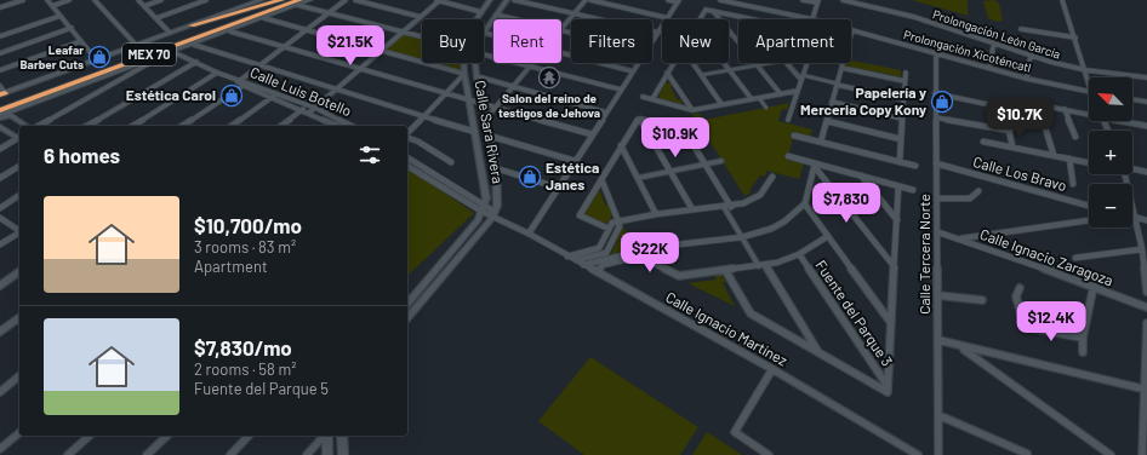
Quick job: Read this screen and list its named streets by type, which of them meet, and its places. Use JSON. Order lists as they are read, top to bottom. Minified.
{"streets":{"highway":["MEX 70"],"street":["Prolongación León García","Prolongación Xicoténcatl","Calle Luis Botello","Calle Sara Rivera","Calle Los Bravo","Calle Tercera Norte","Calle Ignacio Zaragoza","Fuente del Parque 3","Calle Ignacio Martínez"]},"crossings":[["Prolongación Xicoténcatl","Calle Tercera Norte"],["Calle Sara Rivera","Calle Ignacio Martínez"],["Calle Los Bravo","Calle Tercera Norte"],["Calle Tercera Norte","Calle Ignacio Zaragoza"]],"places":{"shop":["Leafar Barber Cuts","Estética Carol","Papelería y Merceria Copy Kony","Estética Janes"],"temple":["Salon del reino de testigos de Jehova"]},"north":"top left","page":{"chip":["Buy","Rent","Filters","New","Apartment"],"price":["$21.5K","$10.7K","$10.9K","$7,830","$22K","$12.4K"],"map_buttons":["+","−"],"heading":"6 homes","list":[{"name":"$10,700/mo","note":"3 rooms · 83 m² · Apartment"},{"name":"$7,830/mo","note":"2 rooms · 58 m² · Fuente del Parque 5"}]}}
